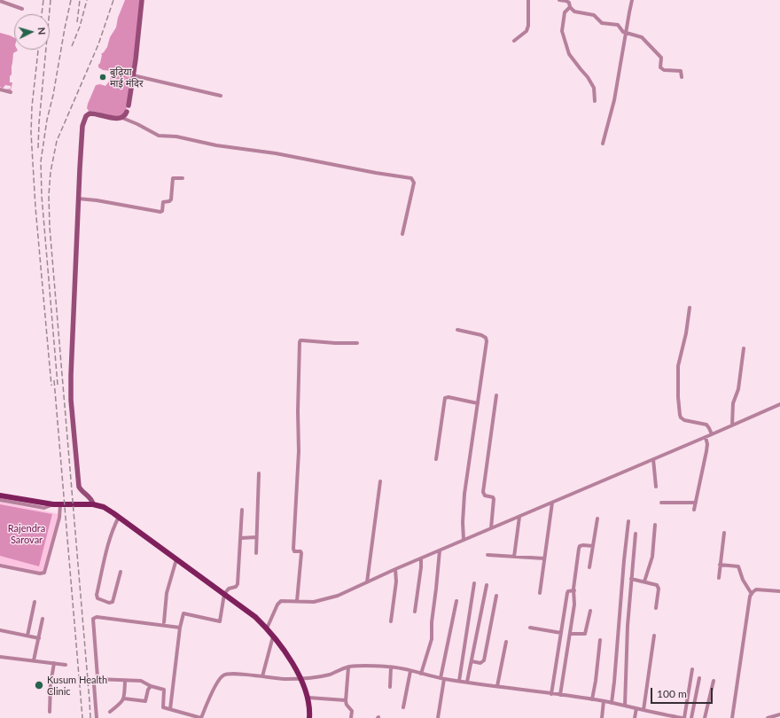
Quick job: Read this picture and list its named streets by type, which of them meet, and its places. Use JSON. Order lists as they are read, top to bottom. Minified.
{"parks":["Rajendra Sarovar"],"places":["बुढ़िया माई मंदिर","Kusum Health Clinic"],"scale_bar":"100 m","north":"right"}
